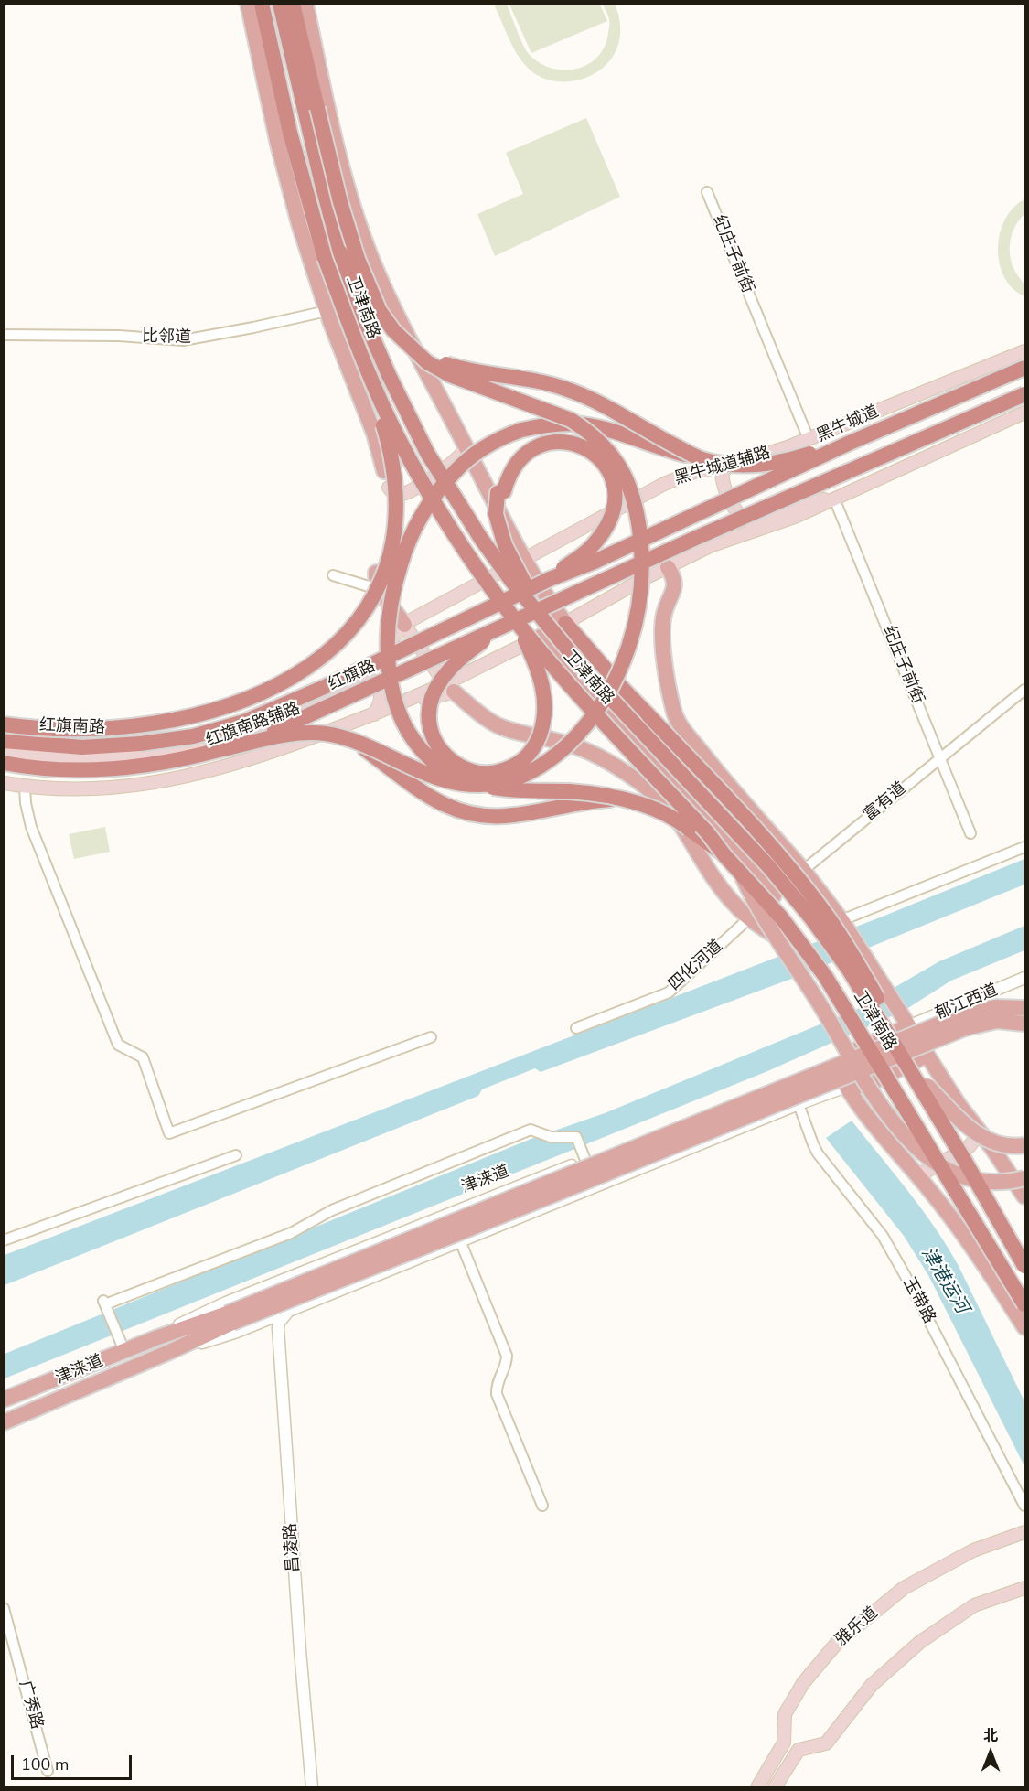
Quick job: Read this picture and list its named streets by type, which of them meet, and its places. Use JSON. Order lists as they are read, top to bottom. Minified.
{"streets":{"highway":["卫津南路","黑牛城道","红旗路","红旗南路"],"main road":["黑牛城道辅路","红旗南路辅路","津涞道","雅乐道"],"street":["纪庄子前街","比邻道","富有道","四化河道","郁江西道","玉带路","昌凌路","广秀路"]},"crossings":[["纪庄子前街","黑牛城道辅路"],["纪庄子前街","富有道"],["卫津南路","红旗路"],["卫津南路","红旗南路辅路"],["黑牛城道","红旗路"],["黑牛城道辅路","红旗南路辅路"],["红旗路","红旗南路"],["红旗南路辅路","红旗南路"],["富有道","四化河道"],["津涞道","玉带路"],["津涞道","昌凌路"]],"water":["津港运河"],"scale_bar":"100 m","north":"top"}
